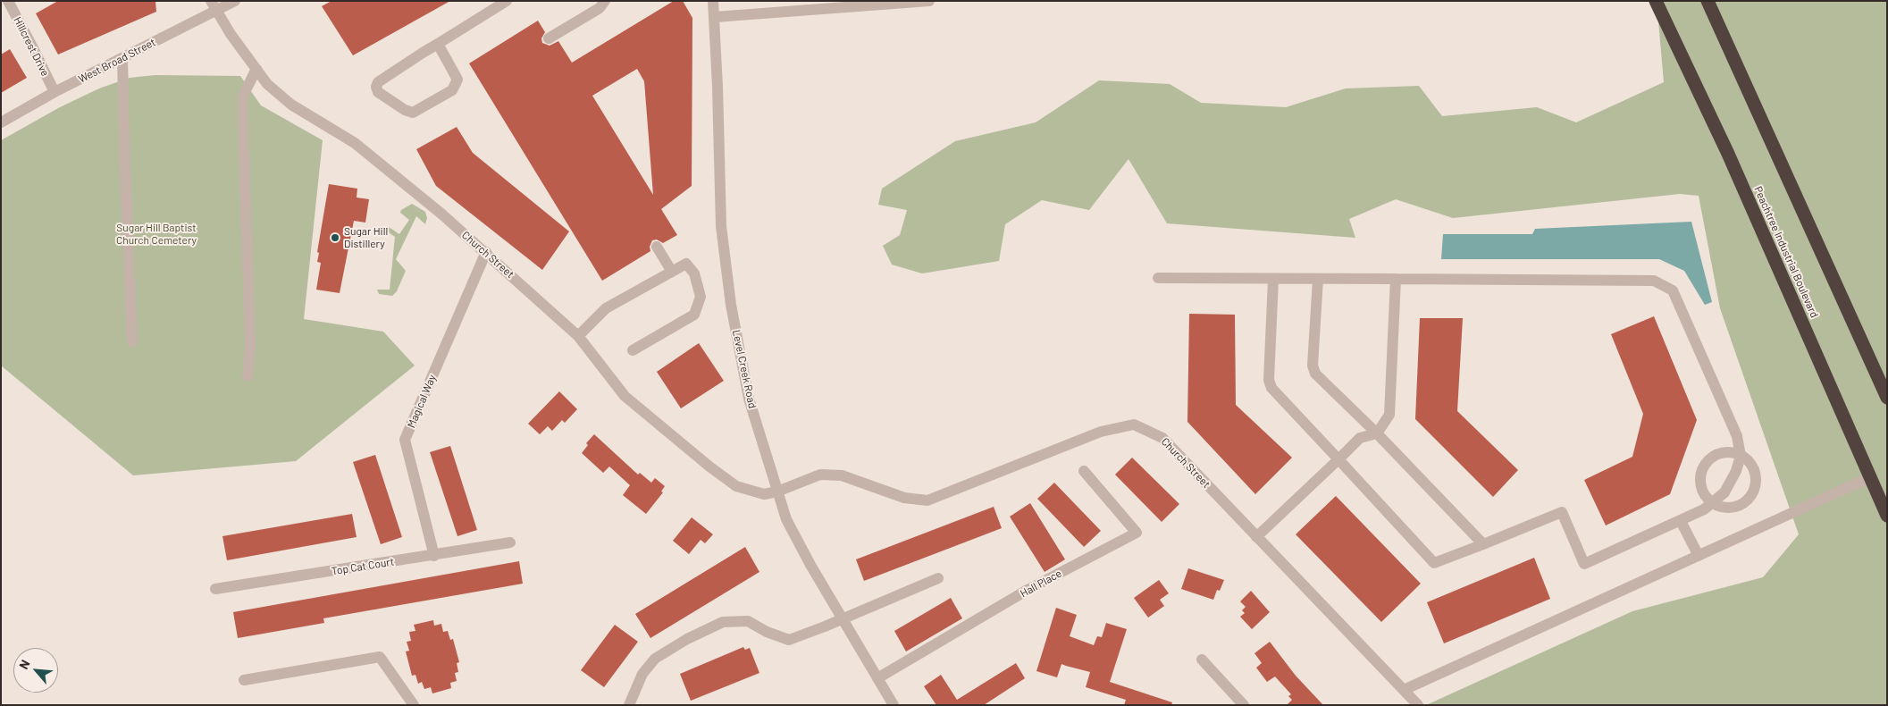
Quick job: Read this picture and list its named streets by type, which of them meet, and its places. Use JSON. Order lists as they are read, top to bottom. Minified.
{"streets":{"highway":["Peachtree Industrial Boulevard"],"street":["Hillcrest Drive","West Broad Street","Church Street","Level Creek Road","Magical Way","Top Cat Court","Hall Place"]},"crossings":[["Hillcrest Drive","West Broad Street"],["West Broad Street","Church Street"],["Church Street","Level Creek Road"],["Church Street","Magical Way"],["Level Creek Road","Hall Place"],["Magical Way","Top Cat Court"]],"parks":["Sugar Hill Baptist Church Cemetery"],"places":["Sugar Hill Distillery"],"north":"top left"}
